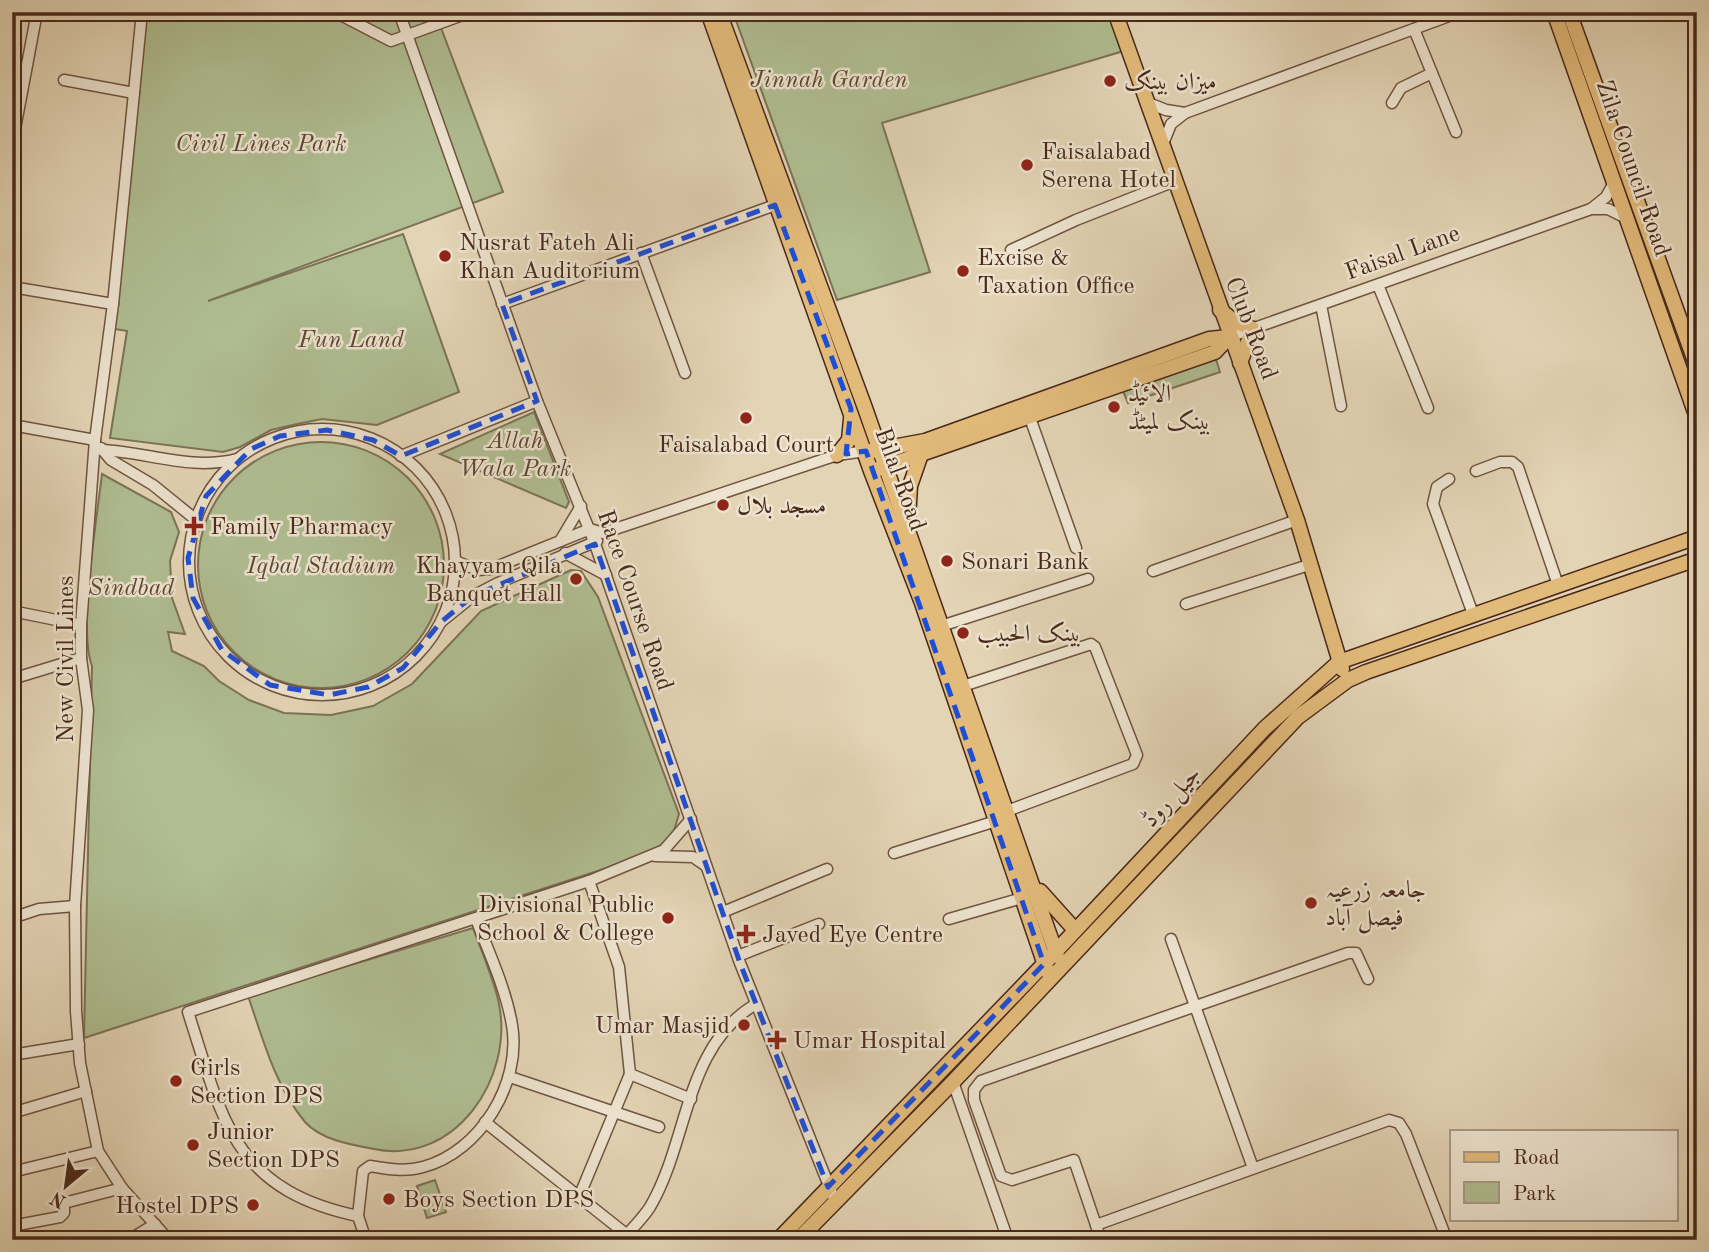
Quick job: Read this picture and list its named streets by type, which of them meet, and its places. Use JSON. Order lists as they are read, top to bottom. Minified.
{"streets":{"main road":["Zila Council Road","Faisal Lane","Club Road","Bilal Road","جیل روڈ"],"street":["Race Course Road","New Civil Lines"]},"crossings":[["Zila Council Road","Faisal Lane"],["Faisal Lane","Club Road"],["Faisal Lane","Bilal Road"],["Club Road","جیل روڈ"],["Bilal Road","جیل روڈ"],["Race Course Road","جیل روڈ"]],"parks":["Jinnah Garden","Civil Lines Park","Fun Land","Allah Wala Park","Iqbal Stadium","Sindbad"],"places":{"other":["میزان بینک","Faisalabad Serena Hotel","Nusrat Fateh Ali Khan Auditorium","Excise & Taxation Office","الائیڈ بینک لمیٹڈ","Faisalabad Court","مسجد بلال","Sonari Bank","Khayyam Qila Banquet Hall","بينک الحبيب","جامعہ زرعیہ فیصل آباد","Divisional Public School & College","Umar Masjid","Girls Section DPS","Junior Section DPS","Boys Section DPS","Hostel DPS"],"health":["Family Pharmacy","Javed Eye Centre","Umar Hospital"]},"legend":["Road","Park"],"north":"bottom left"}
